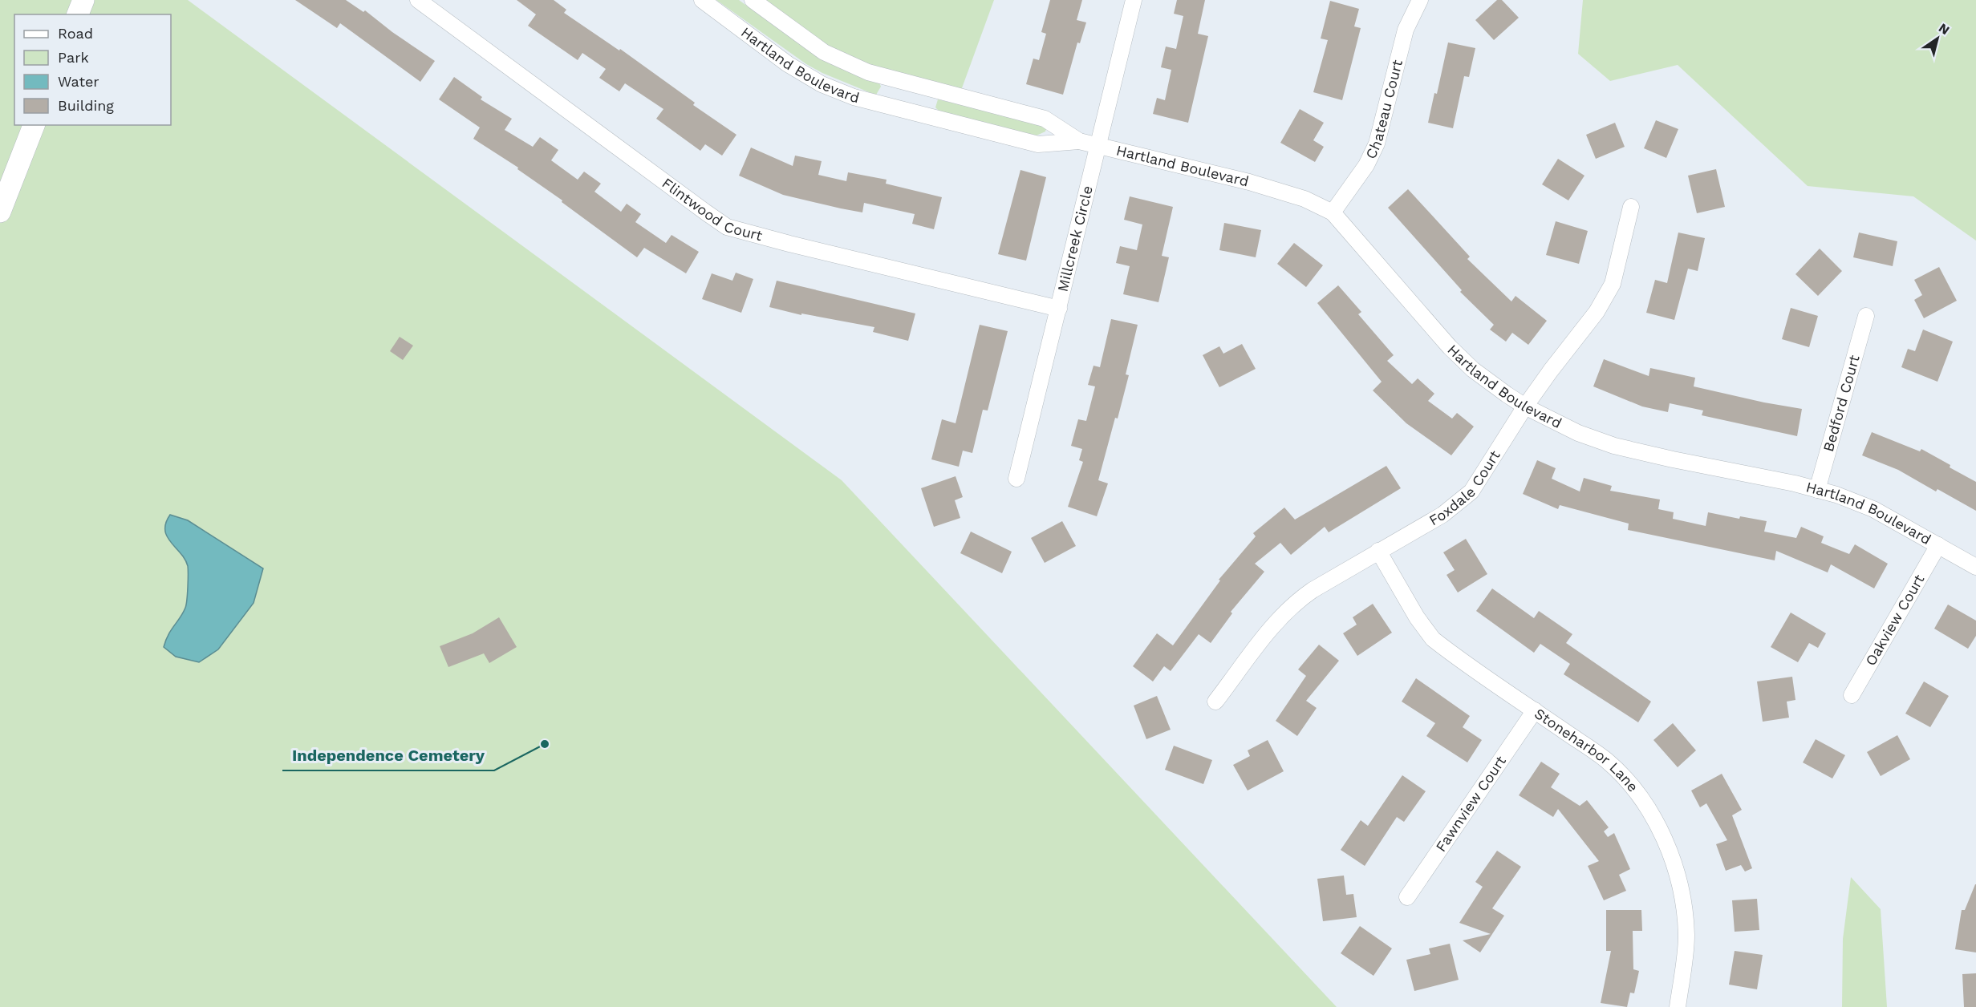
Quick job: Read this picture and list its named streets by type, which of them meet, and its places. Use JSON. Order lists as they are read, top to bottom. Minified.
{"streets":{"street":["Hartland Boulevard","Chateau Court","Flintwood Court","Millcreek Circle","Bedford Court","Foxdale Court","Oakview Court","Stoneharbor Lane","Fawnview Court"]},"crossings":[["Hartland Boulevard","Chateau Court"],["Hartland Boulevard","Millcreek Circle"],["Hartland Boulevard","Bedford Court"],["Hartland Boulevard","Foxdale Court"],["Hartland Boulevard","Oakview Court"],["Flintwood Court","Millcreek Circle"],["Foxdale Court","Stoneharbor Lane"],["Stoneharbor Lane","Fawnview Court"]],"places":["Independence Cemetery"],"legend":["Road","Park","Water","Building"],"north":"top right"}
